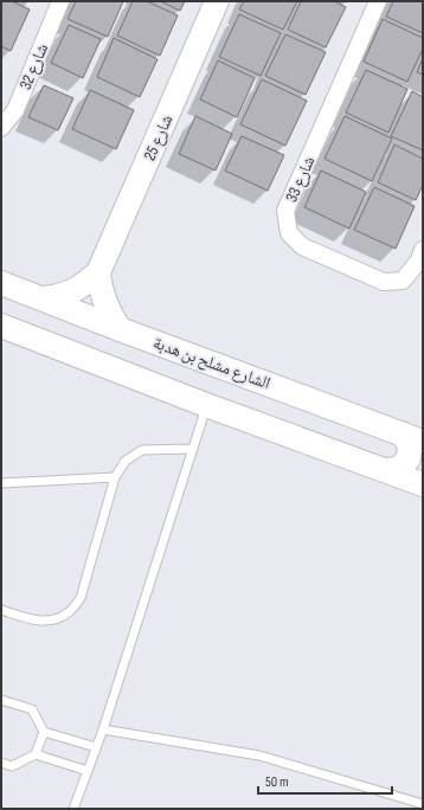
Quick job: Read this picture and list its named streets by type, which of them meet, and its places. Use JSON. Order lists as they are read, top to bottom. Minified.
{"streets":{"street":["شارع 32","شارع 25","شارع 33","الشارع مشلح بن هدبة"]},"crossings":[["شارع 25","الشارع مشلح بن هدبة"]],"scale_bar":"50 m"}
